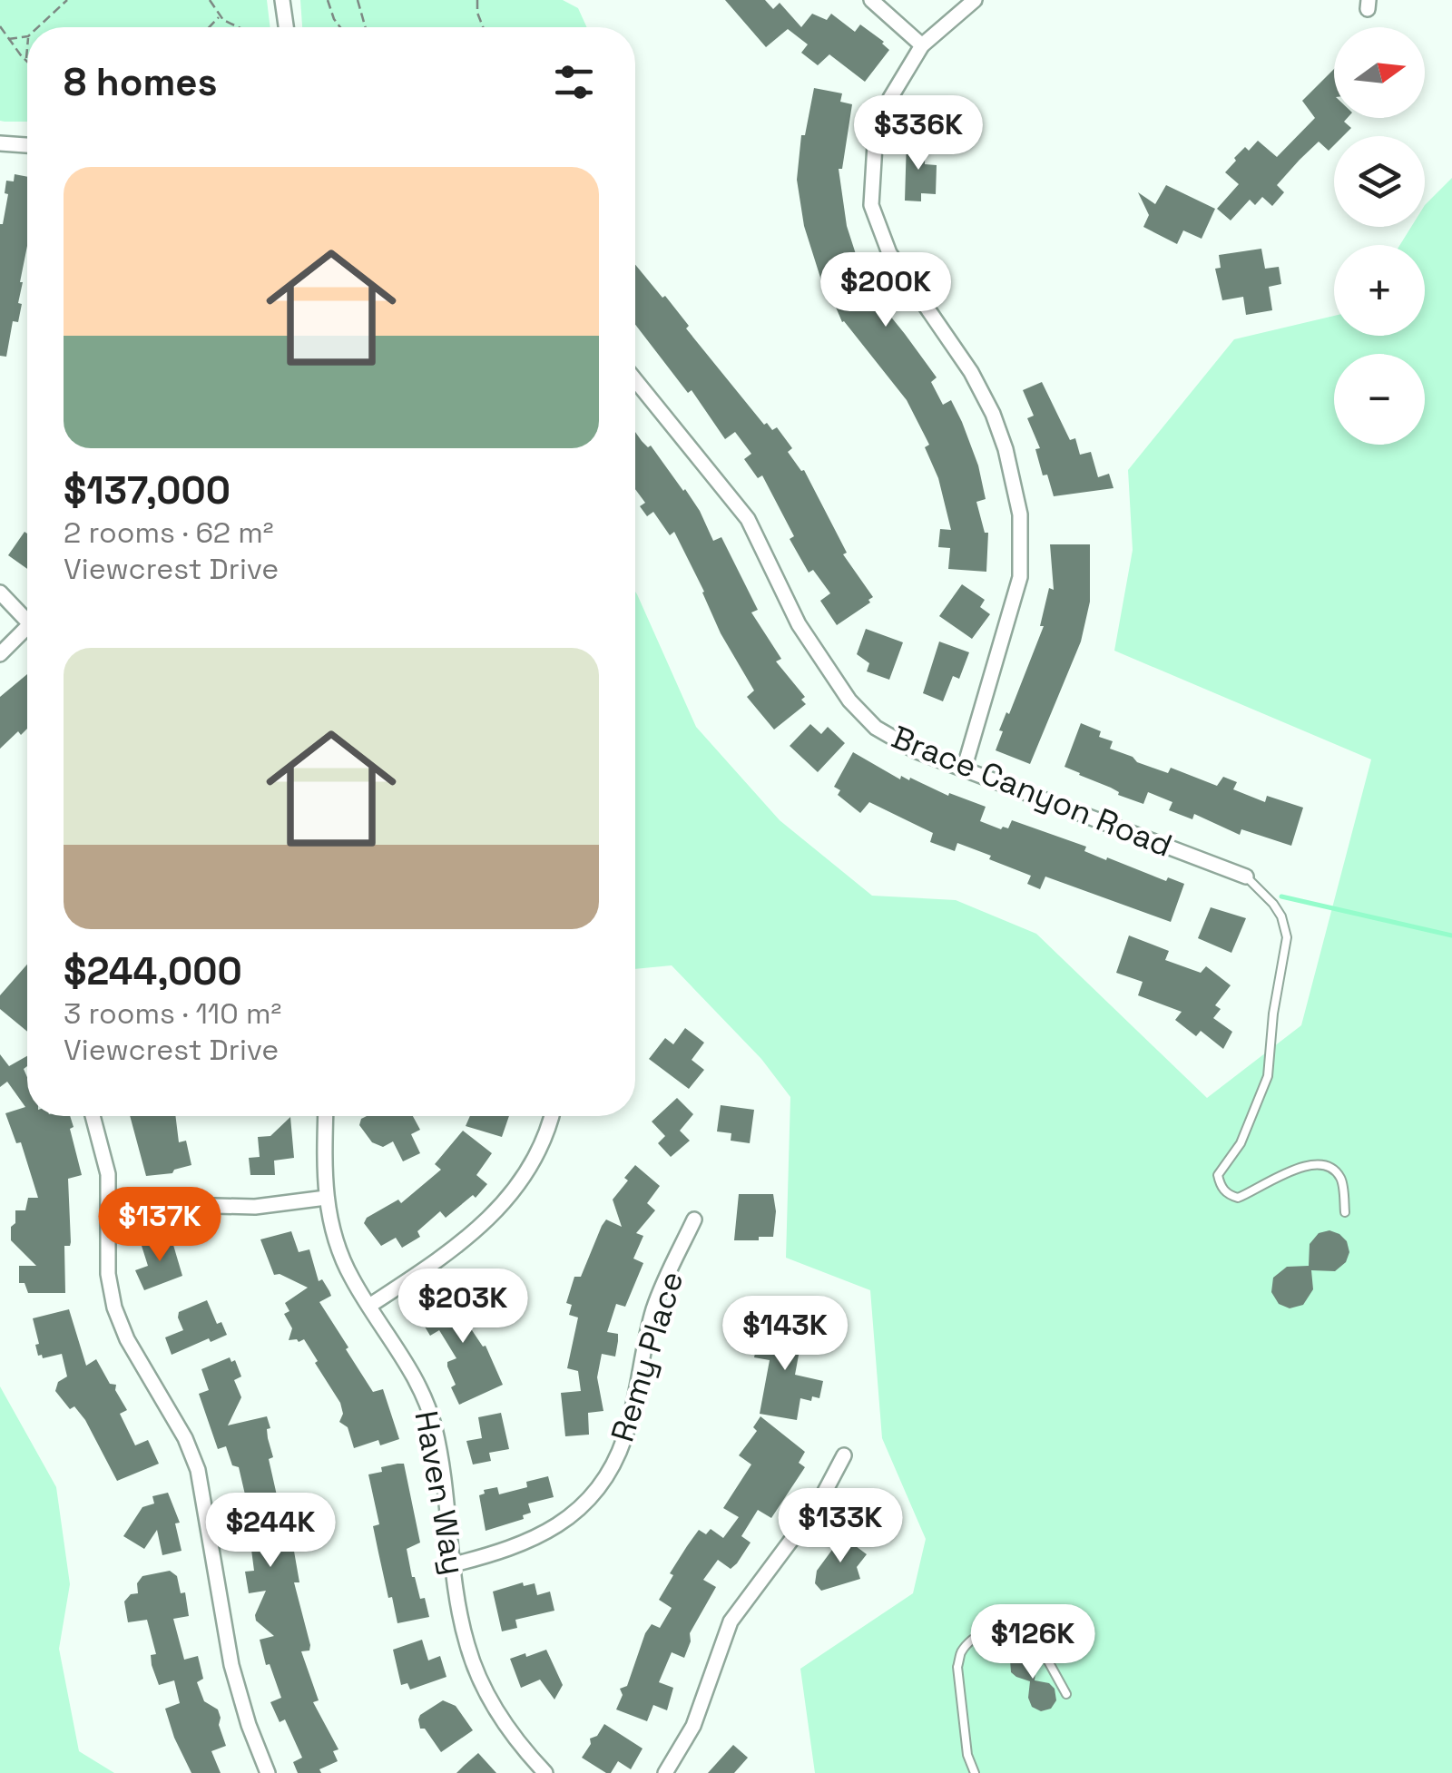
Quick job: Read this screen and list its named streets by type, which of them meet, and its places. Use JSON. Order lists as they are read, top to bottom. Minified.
{"streets":{"street":["Brace Canyon Road","Remy Place","Haven Way"]},"crossings":[["Remy Place","Haven Way"]],"north":"right","page":{"map_buttons":["+","−"],"heading":"8 homes","price":["$336K","$200K","$137K","$203K","$143K","$133K","$244K","$126K"],"list":[{"name":"$137,000","note":"2 rooms · 62 m² · Viewcrest Drive"},{"name":"$244,000","note":"3 rooms · 110 m² · Viewcrest Drive"}]}}
